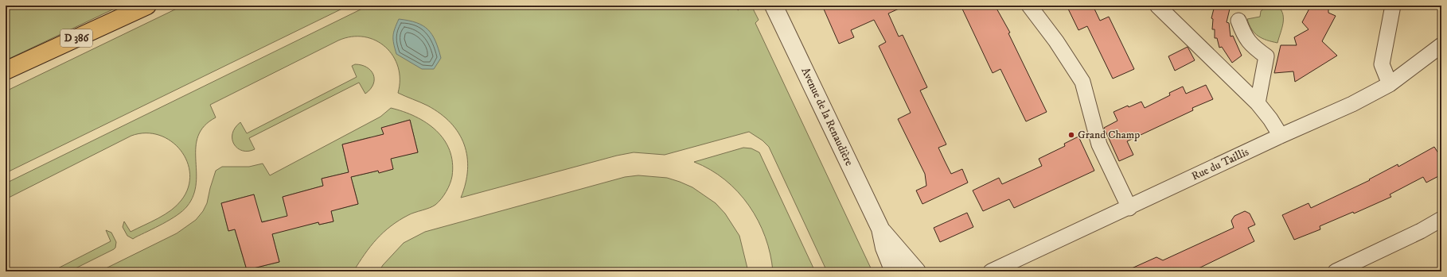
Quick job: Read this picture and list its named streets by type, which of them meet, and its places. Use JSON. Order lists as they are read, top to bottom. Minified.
{"streets":{"main road":["D 386"],"street":["Avenue de la Renaudière","Rue du Taillis"]},"places":["Grand Champ"]}
